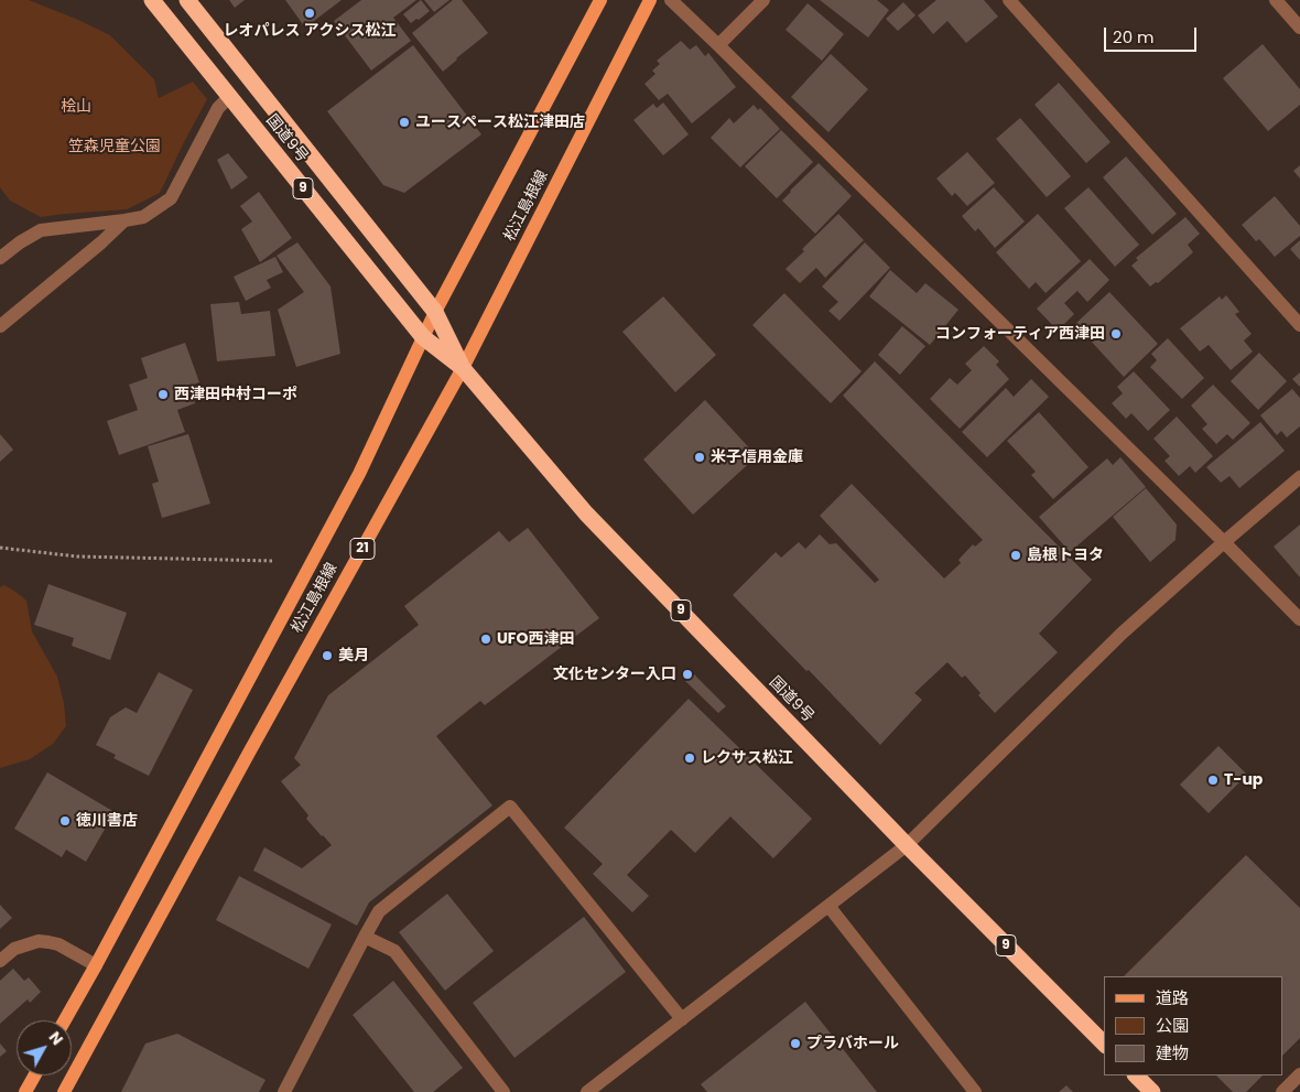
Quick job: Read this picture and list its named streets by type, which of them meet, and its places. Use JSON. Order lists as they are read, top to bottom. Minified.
{"streets":{"highway":["国道9号","9"],"main road":["松江島根線","21"]},"crossings":[["国道9号","松江島根線"]],"parks":["桧山","笠森児童公園"],"places":["レオパレス アクシス松江","ユースペース松江津田店","コンフォーティア西津田","西津田中村コーポ","米子信用金庫","島根トヨタ","UFO西津田","美月","文化センター入口","レクサス松江","T-up","徳川書店","プラバホール"],"legend":["道路","公園","建物"],"scale_bar":"20 m","north":"top right"}
